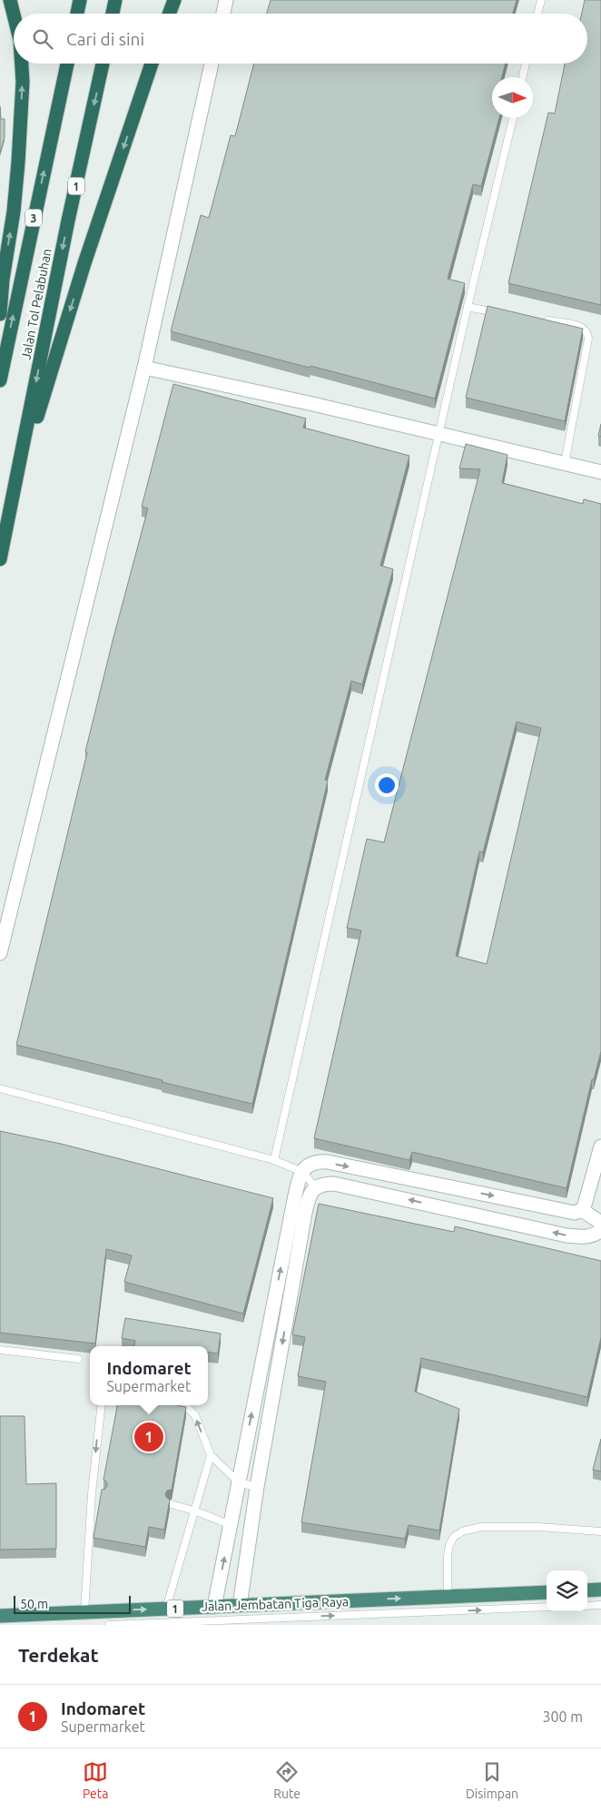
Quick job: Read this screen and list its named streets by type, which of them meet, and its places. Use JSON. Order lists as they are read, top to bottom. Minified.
{"streets":{"highway":["1","3","Jalan Tol Pelabuhan","Jalan Jembatan Tiga Raya"]},"one_way":["Jalan Jembatan Tiga Raya"],"scale_bar":"50 m","north":"right","page":{"search":"Cari di sini","popup":["Indomaret","Supermarket"],"pins":"1","scale":"50 m","heading":"Terdekat","list":[{"mark":"1","name":"Indomaret","note":"Supermarket","value":"300 m"}],"nav":["Peta","Rute","Disimpan"]}}
